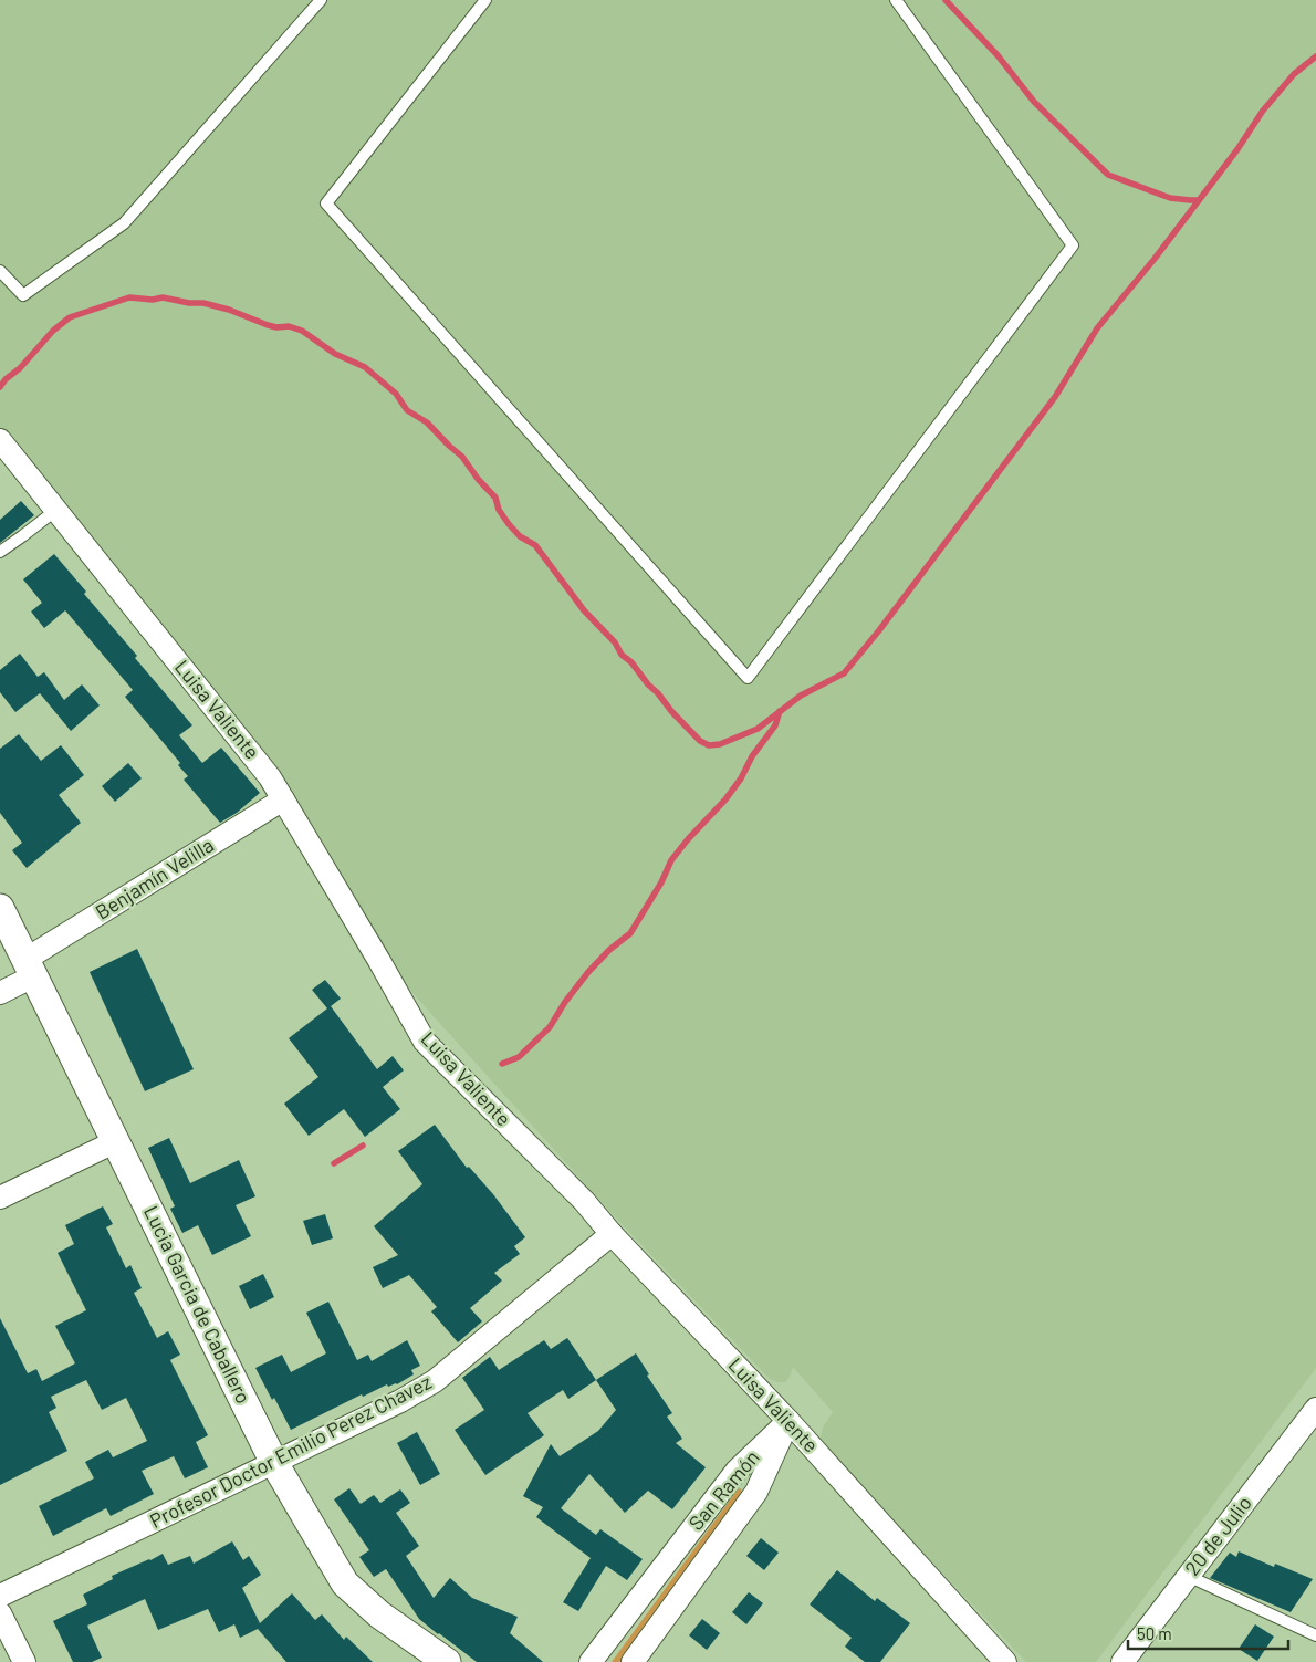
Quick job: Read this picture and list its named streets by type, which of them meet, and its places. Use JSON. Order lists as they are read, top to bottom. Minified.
{"streets":{"street":["Luisa Valiente","Benjamín Velilla","Lucia Garcia de Caballero","Profesor Doctor Emilio Perez Chavez","San Ramón","20 de Julio"]},"crossings":[["Luisa Valiente","Benjamín Velilla"],["Luisa Valiente","Profesor Doctor Emilio Perez Chavez"],["Luisa Valiente","San Ramón"],["Benjamín Velilla","Lucia Garcia de Caballero"],["Lucia Garcia de Caballero","Profesor Doctor Emilio Perez Chavez"]],"scale_bar":"50 m"}
